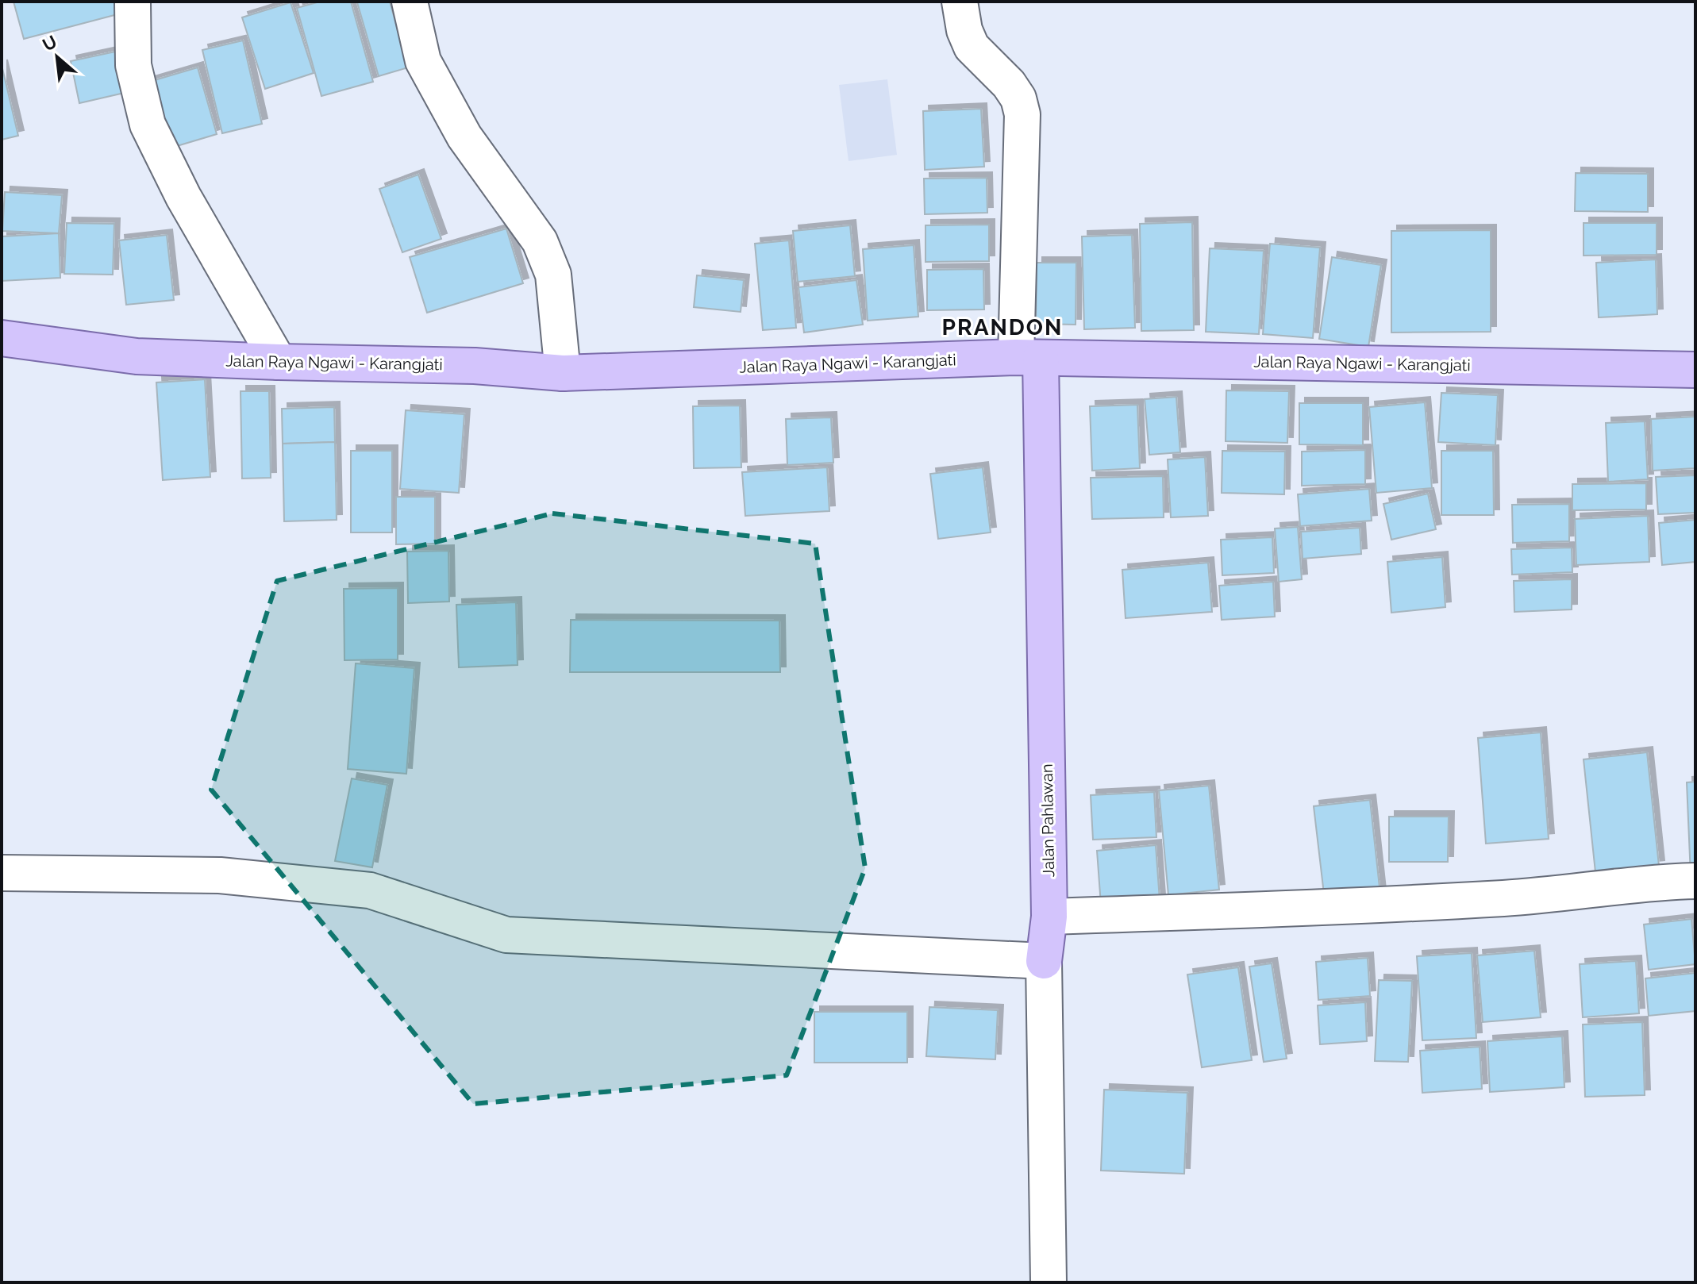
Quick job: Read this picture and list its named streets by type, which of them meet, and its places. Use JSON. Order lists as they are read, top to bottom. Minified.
{"streets":{"main road":["Jalan Raya Ngawi - Karangjati","Jalan Pahlawan"]},"crossings":[["Jalan Raya Ngawi - Karangjati","Jalan Pahlawan"]],"districts":["PRANDON"],"north":"top left"}
